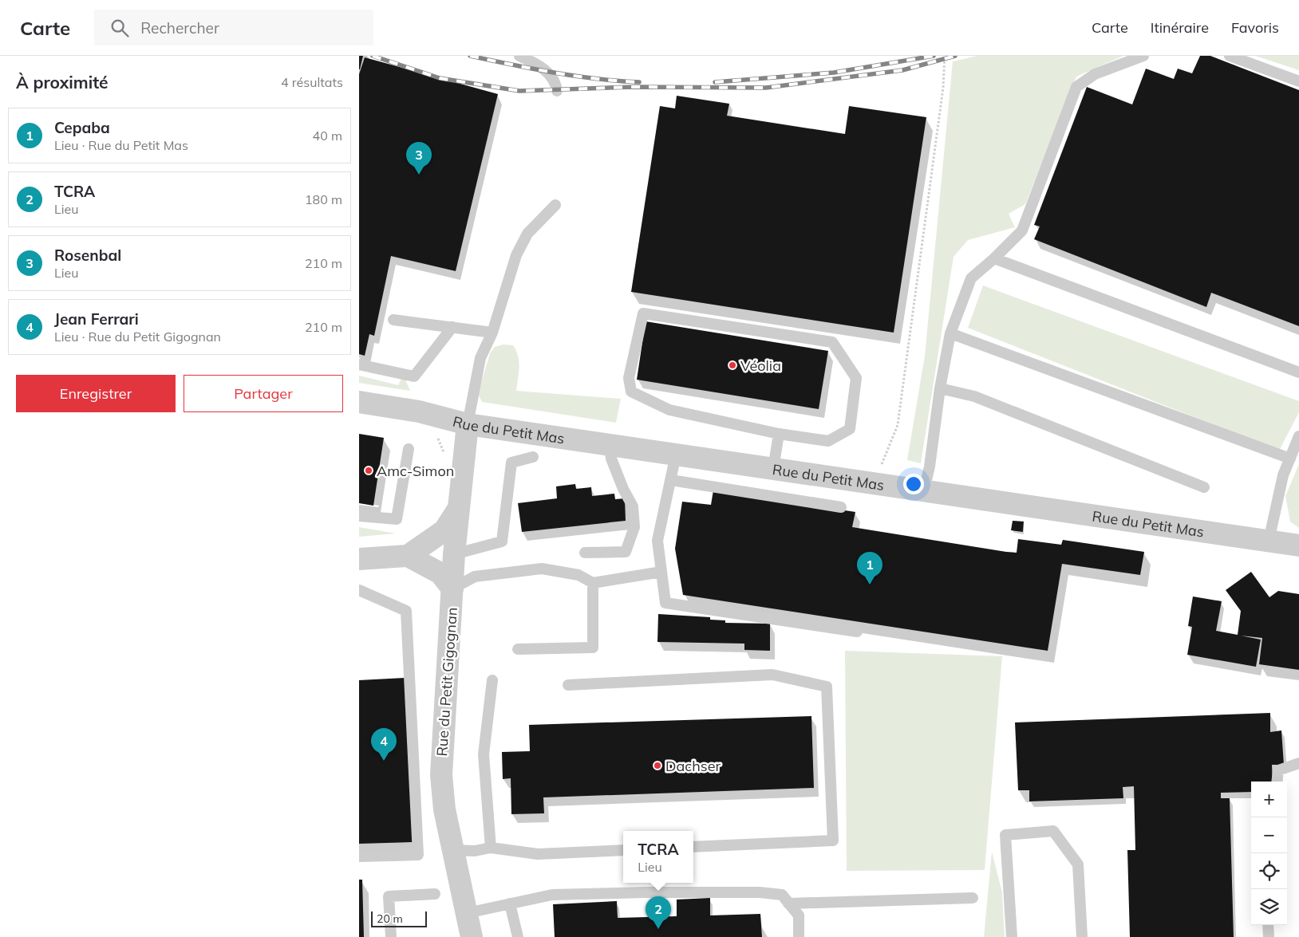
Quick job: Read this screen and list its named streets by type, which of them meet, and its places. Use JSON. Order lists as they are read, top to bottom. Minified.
{"streets":{"street":["Rue du Petit Mas","Rue du Petit Gigognan"]},"crossings":[["Rue du Petit Mas","Rue du Petit Gigognan"]],"places":["Véolia","Amc-Simon","Dachser"],"scale_bar":"20 m","page":{"header":"Carte","search":"Rechercher","nav":["Carte","Itinéraire","Favoris"],"heading":["À proximité","4 résultats"],"list":[{"mark":"1","name":"Cepaba","note":"Lieu · Rue du Petit Mas","value":"40 m"},{"mark":"2","name":"TCRA","note":"Lieu","value":"180 m"},{"mark":"3","name":"Rosenbal","note":"Lieu","value":"210 m"},{"mark":"4","name":"Jean Ferrari","note":"Lieu · Rue du Petit Gigognan","value":"210 m"}],"pins":["3","1","4","2"],"buttons":["Enregistrer","Partager"],"map_buttons":["+","−"],"popup":["TCRA","Lieu"],"scale":"20 m"}}
